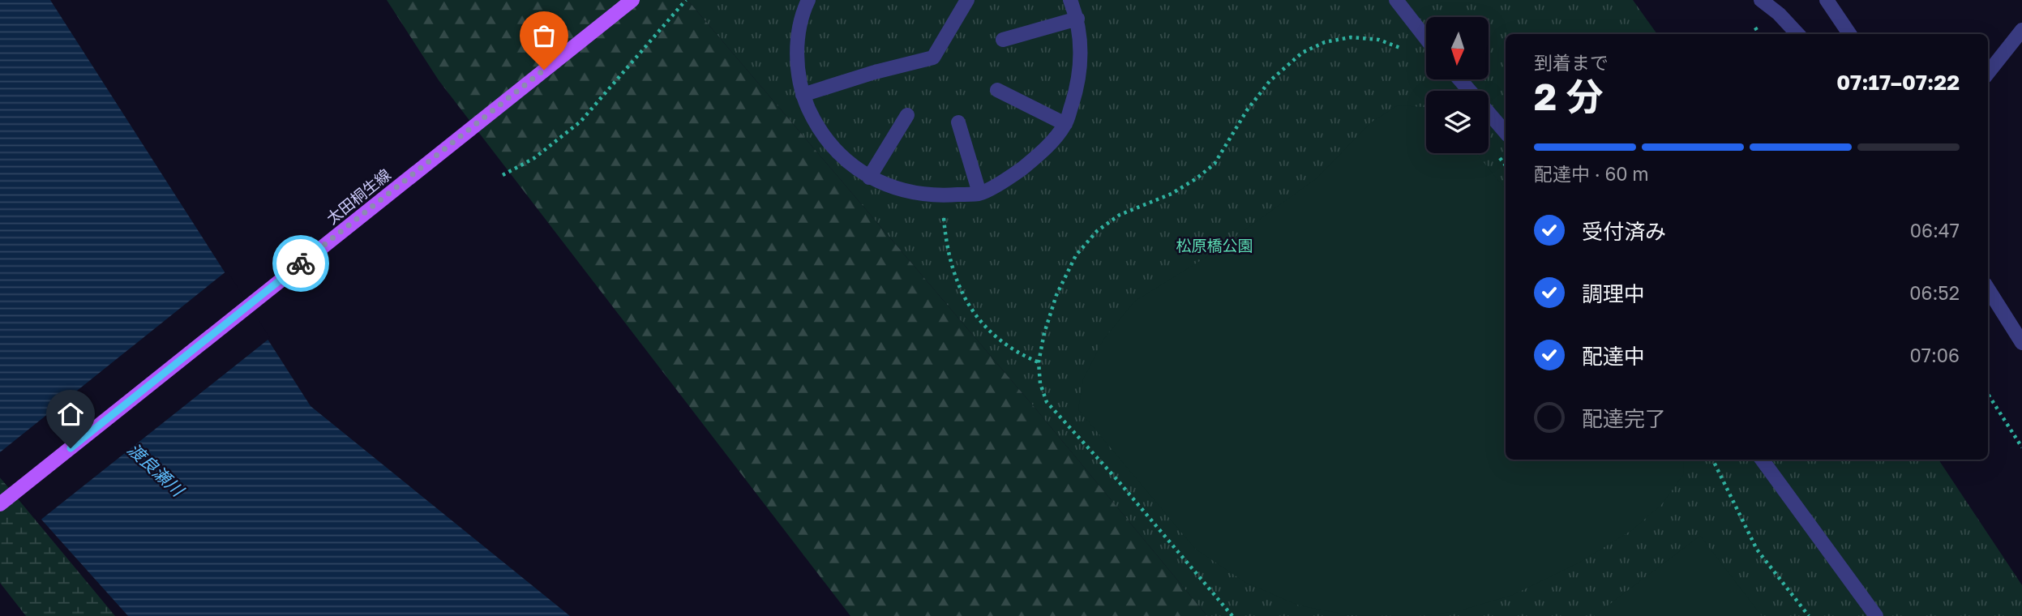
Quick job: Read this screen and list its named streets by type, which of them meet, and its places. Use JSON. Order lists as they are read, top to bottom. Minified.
{"streets":{"main road":["太田桐生線"]},"water":["渡良瀬川"],"parks":["松原橋公園"],"north":"bottom","page":{"heading":["2 分","到着まで","07:17–07:22"],"bar":"配達中 · 60 m","list":[["受付済み","06:47"],["調理中","06:52"],["配達中","07:06"],"配達完了"]}}
